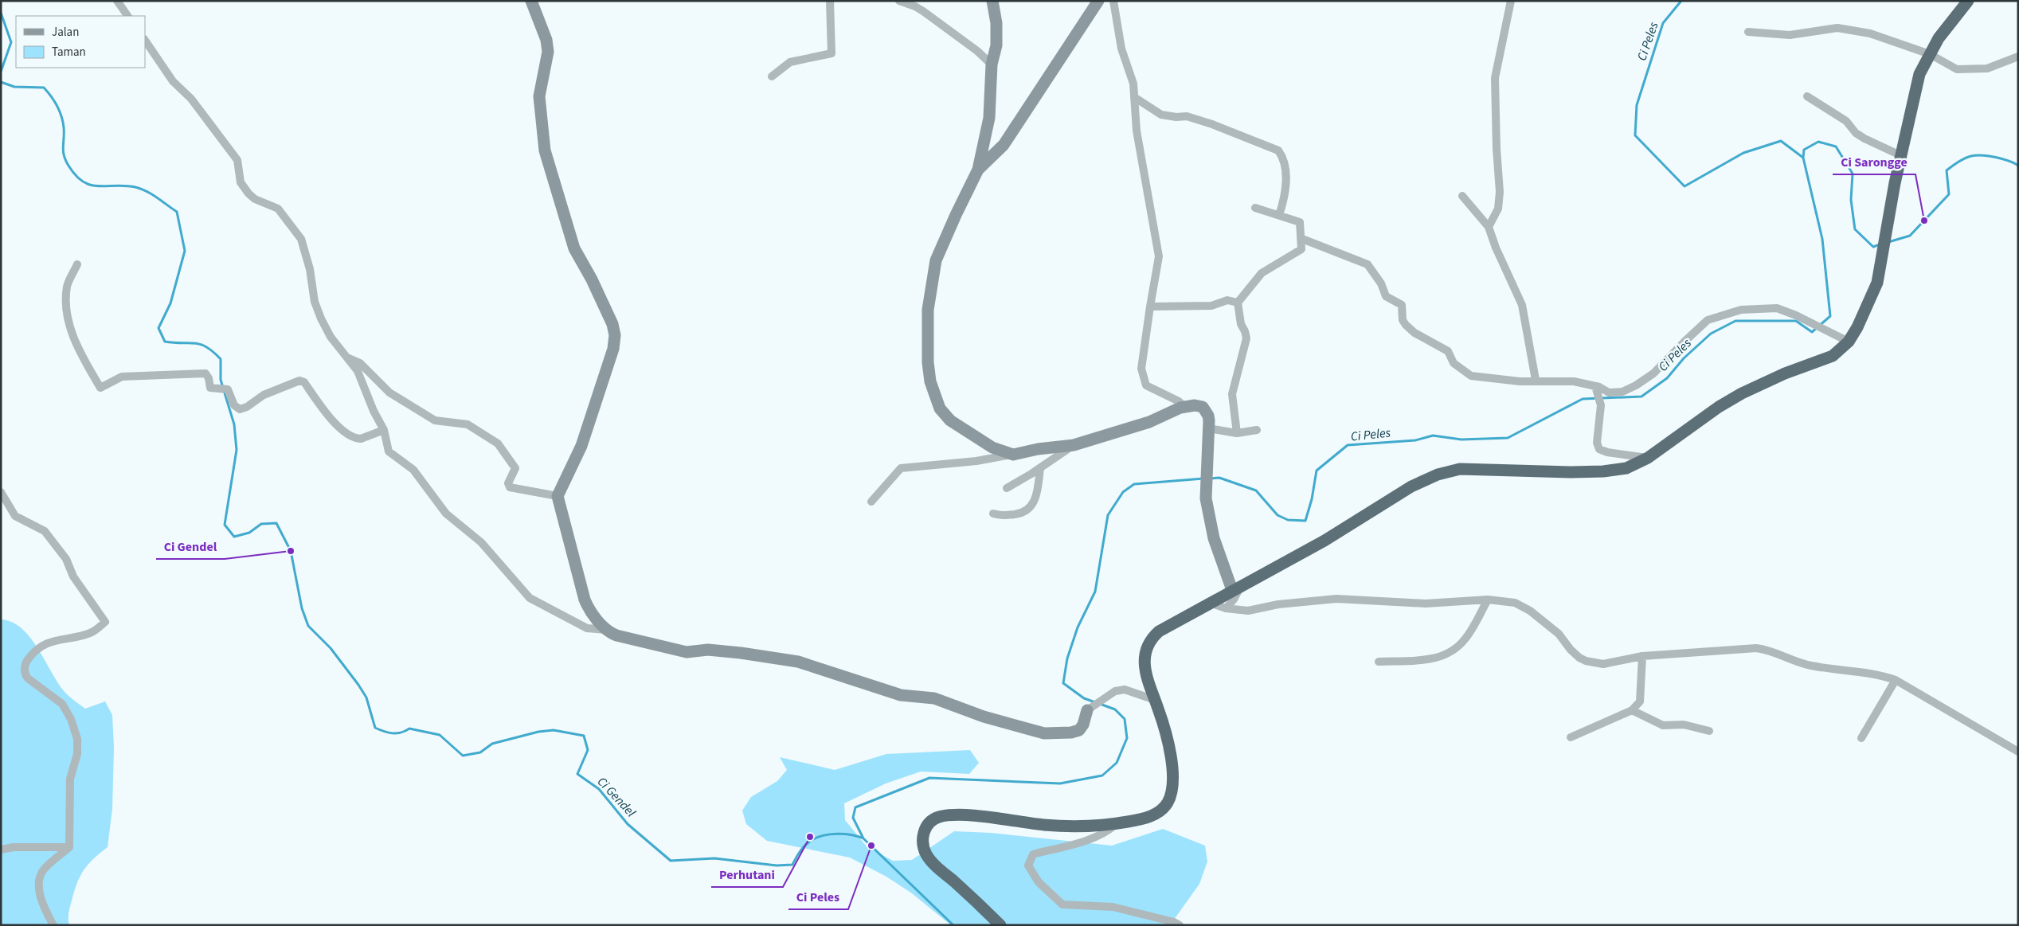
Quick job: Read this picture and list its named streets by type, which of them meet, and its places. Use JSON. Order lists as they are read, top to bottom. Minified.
{"water":["Ci Peles","Ci Gendel"],"places":["Ci Sarongge","Ci Gendel","Perhutani","Ci Peles"],"legend":["Jalan","Taman"]}
